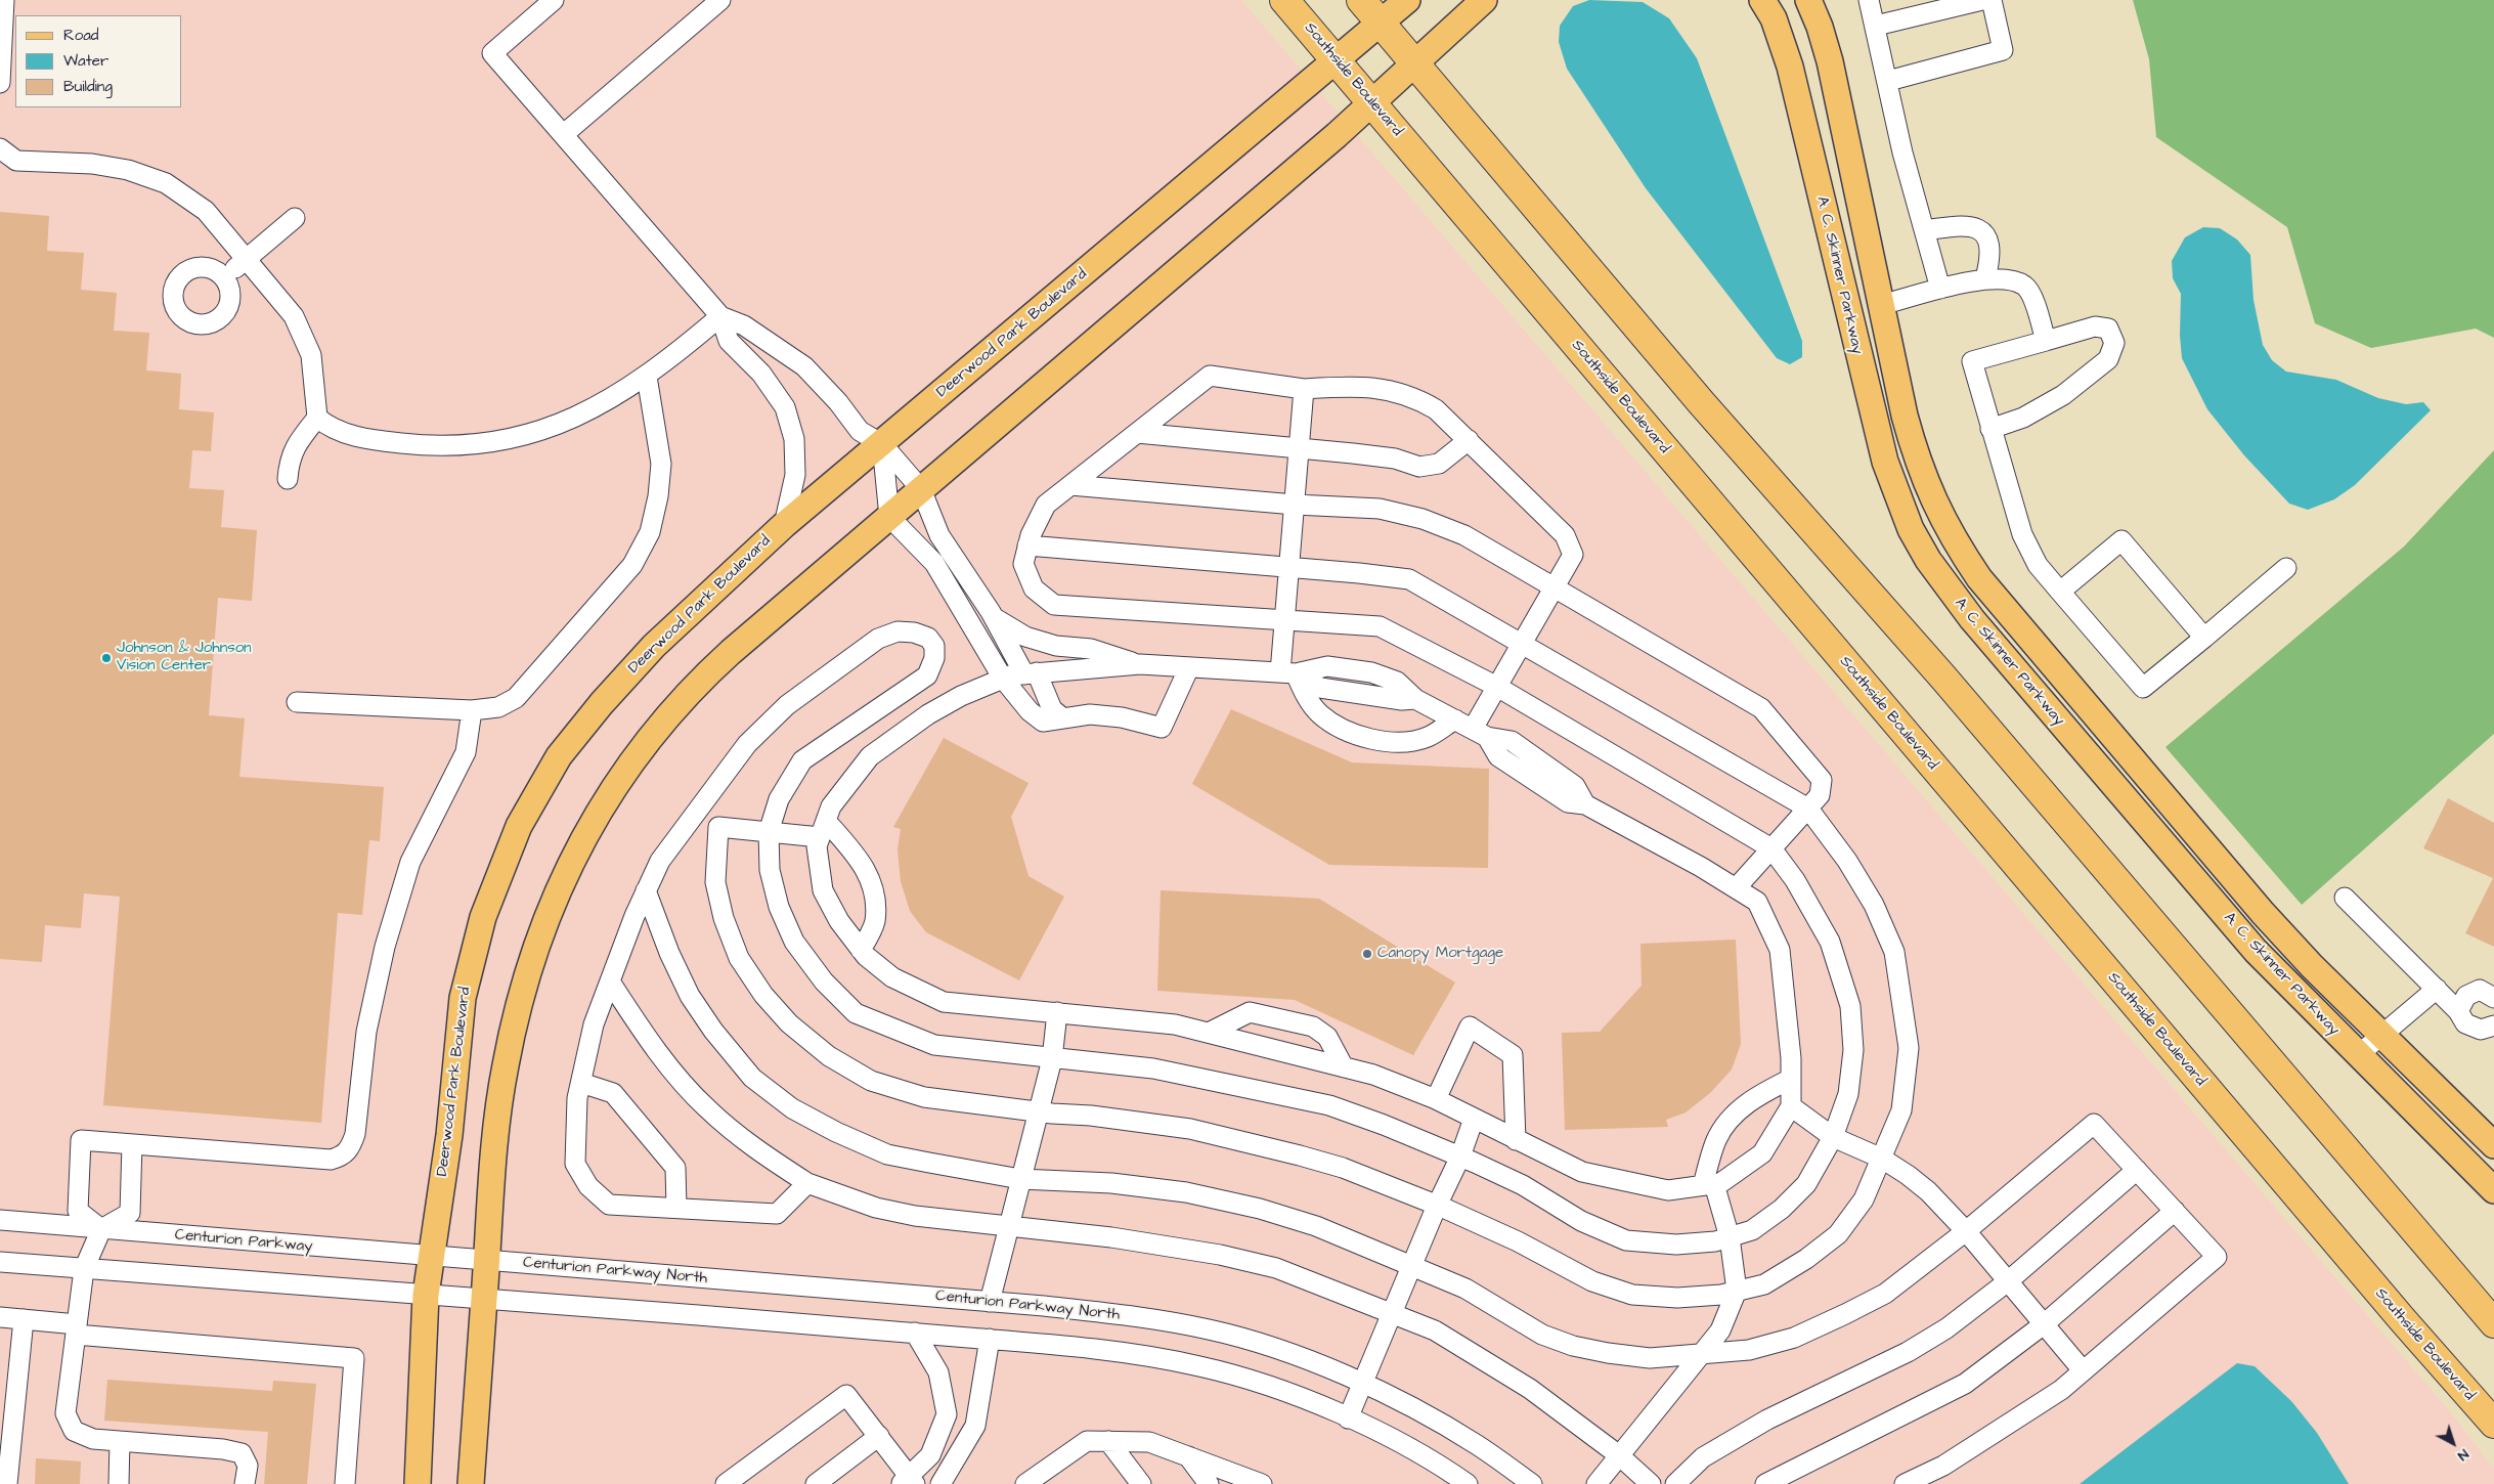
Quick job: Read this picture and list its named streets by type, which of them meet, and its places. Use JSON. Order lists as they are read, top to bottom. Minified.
{"streets":{"highway":["Southside Boulevard"],"main road":["A. C. Skinner Parkway","Deerwood Park Boulevard"],"street":["Centurion Parkway","Centurion Parkway North"]},"crossings":[["Southside Boulevard","Deerwood Park Boulevard"],["Deerwood Park Boulevard","Centurion Parkway"],["Centurion Parkway","Centurion Parkway North"]],"places":["Johnson & Johnson Vision Center","Canopy Mortgage"],"legend":["Road","Water","Building"],"north":"bottom right"}
